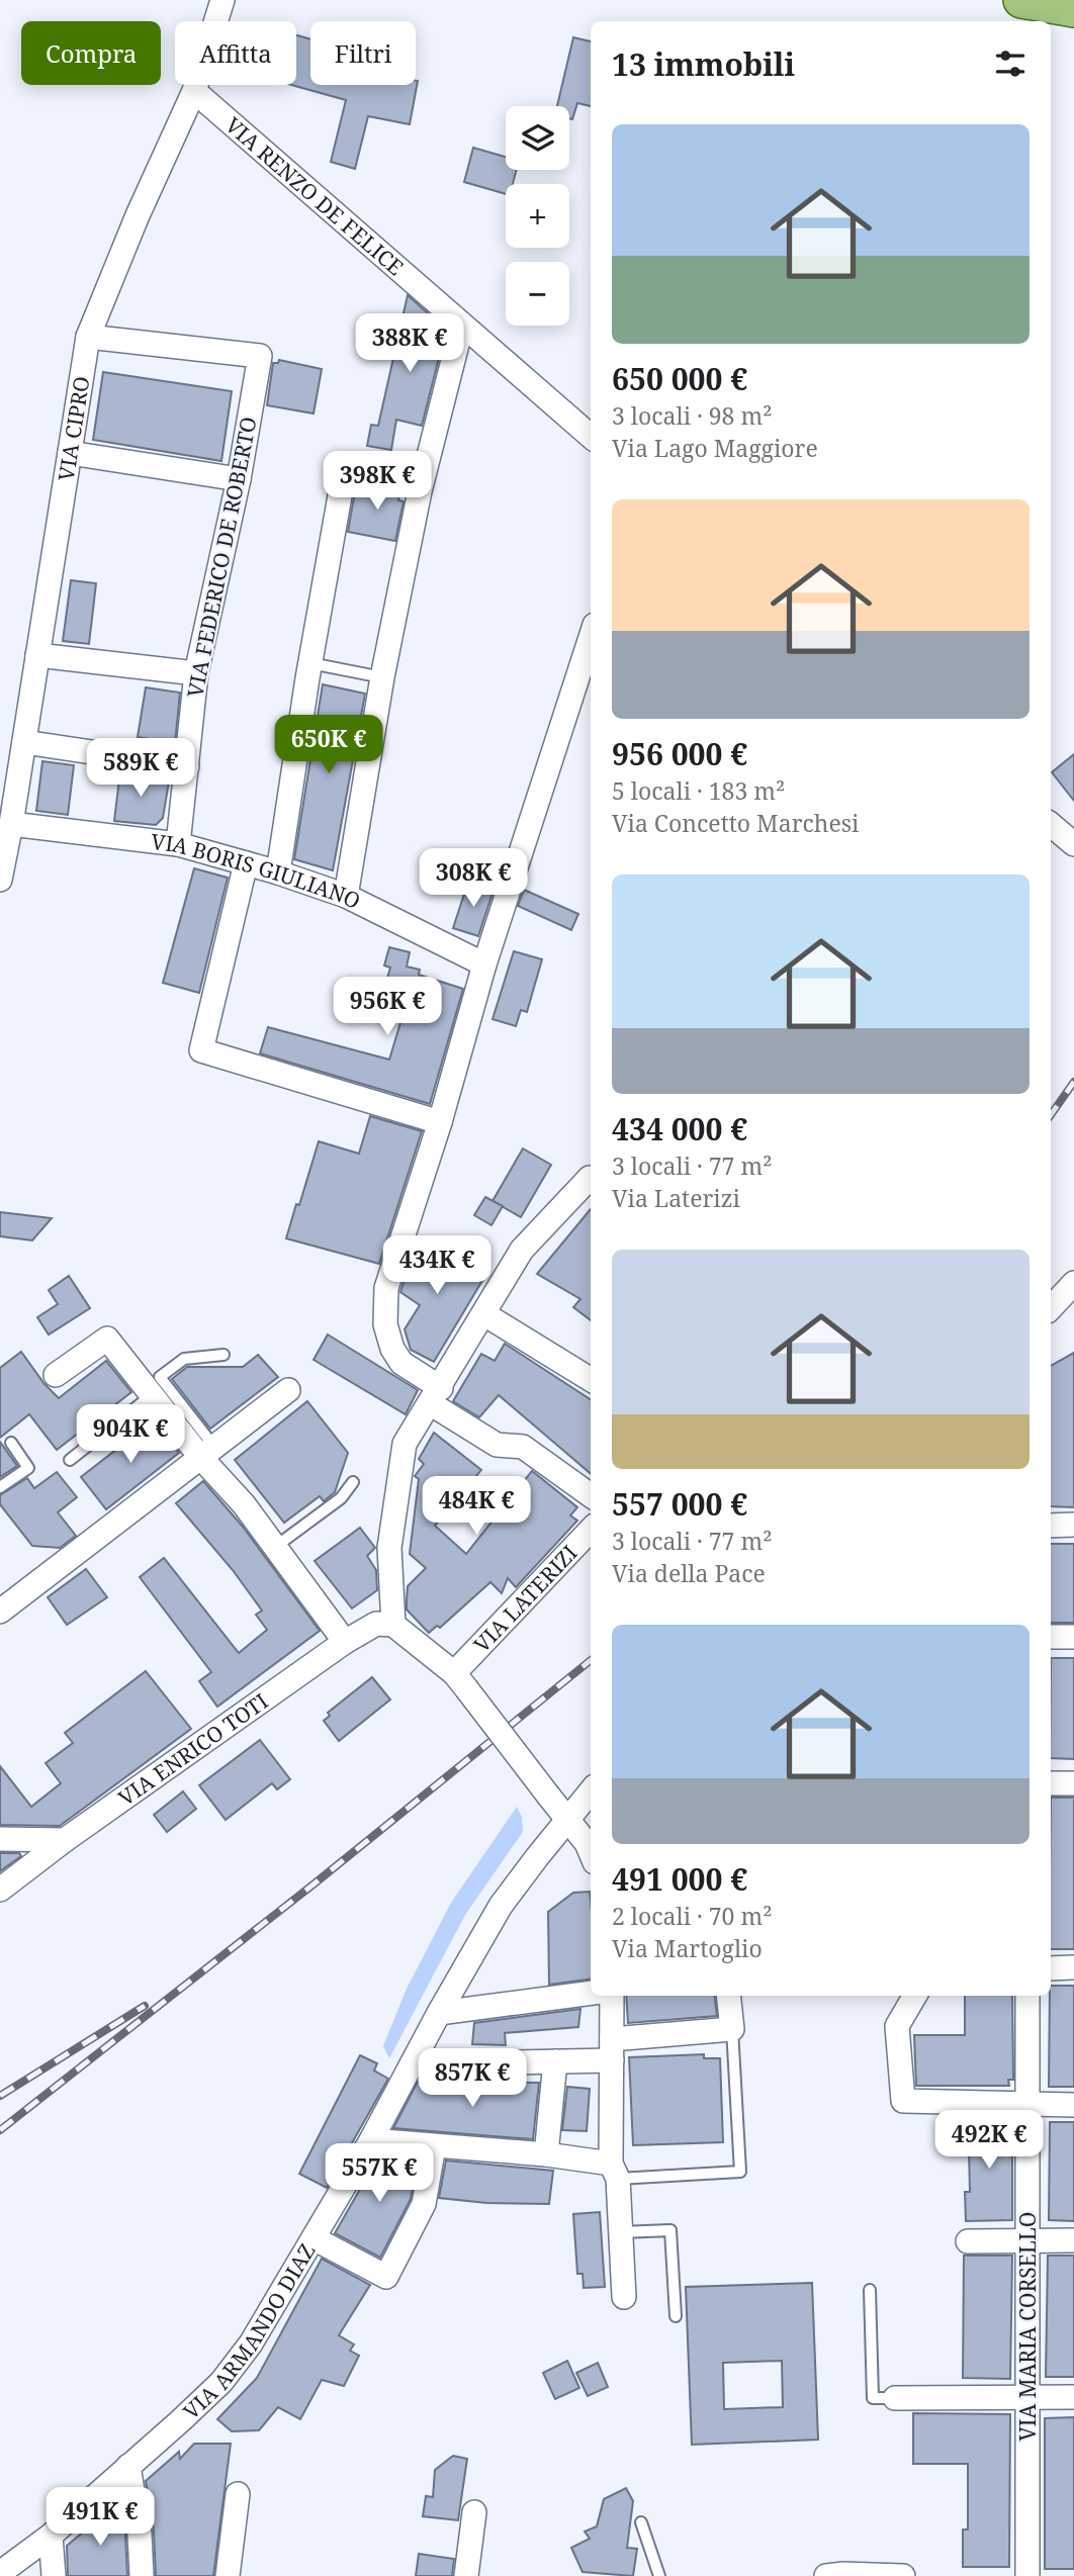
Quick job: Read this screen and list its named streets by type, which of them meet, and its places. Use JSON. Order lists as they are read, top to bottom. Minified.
{"streets":{"street":["VIA RENZO DE FELICE","VIA CIPRO","VIA FEDERICO DE ROBERTO","VIA BORIS GIULIANO","VIA LATERIZI","VIA ENRICO TOTI","VIA MARIA CORSELLO","VIA ARMANDO DIAZ"]},"crossings":[["VIA RENZO DE FELICE","VIA CIPRO"],["VIA CIPRO","VIA FEDERICO DE ROBERTO"],["VIA CIPRO","VIA BORIS GIULIANO"],["VIA FEDERICO DE ROBERTO","VIA BORIS GIULIANO"]],"page":{"chip":["Compra","Affitta","Filtri"],"heading":"13 immobili","map_buttons":["+","−"],"list":[{"name":"650 000 €","note":"3 locali · 98 m² · Via Lago Maggiore"},{"name":"956 000 €","note":"5 locali · 183 m² · Via Concetto Marchesi"},{"name":"434 000 €","note":"3 locali · 77 m² · Via Laterizi"},{"name":"557 000 €","note":"3 locali · 77 m² · Via della Pace"},{"name":"491 000 €","note":"2 locali · 70 m² · Via Martoglio"}],"price":["388K €","398K €","650K €","589K €","308K €","956K €","434K €","904K €","484K €","857K €","492K €","557K €","491K €"]}}
